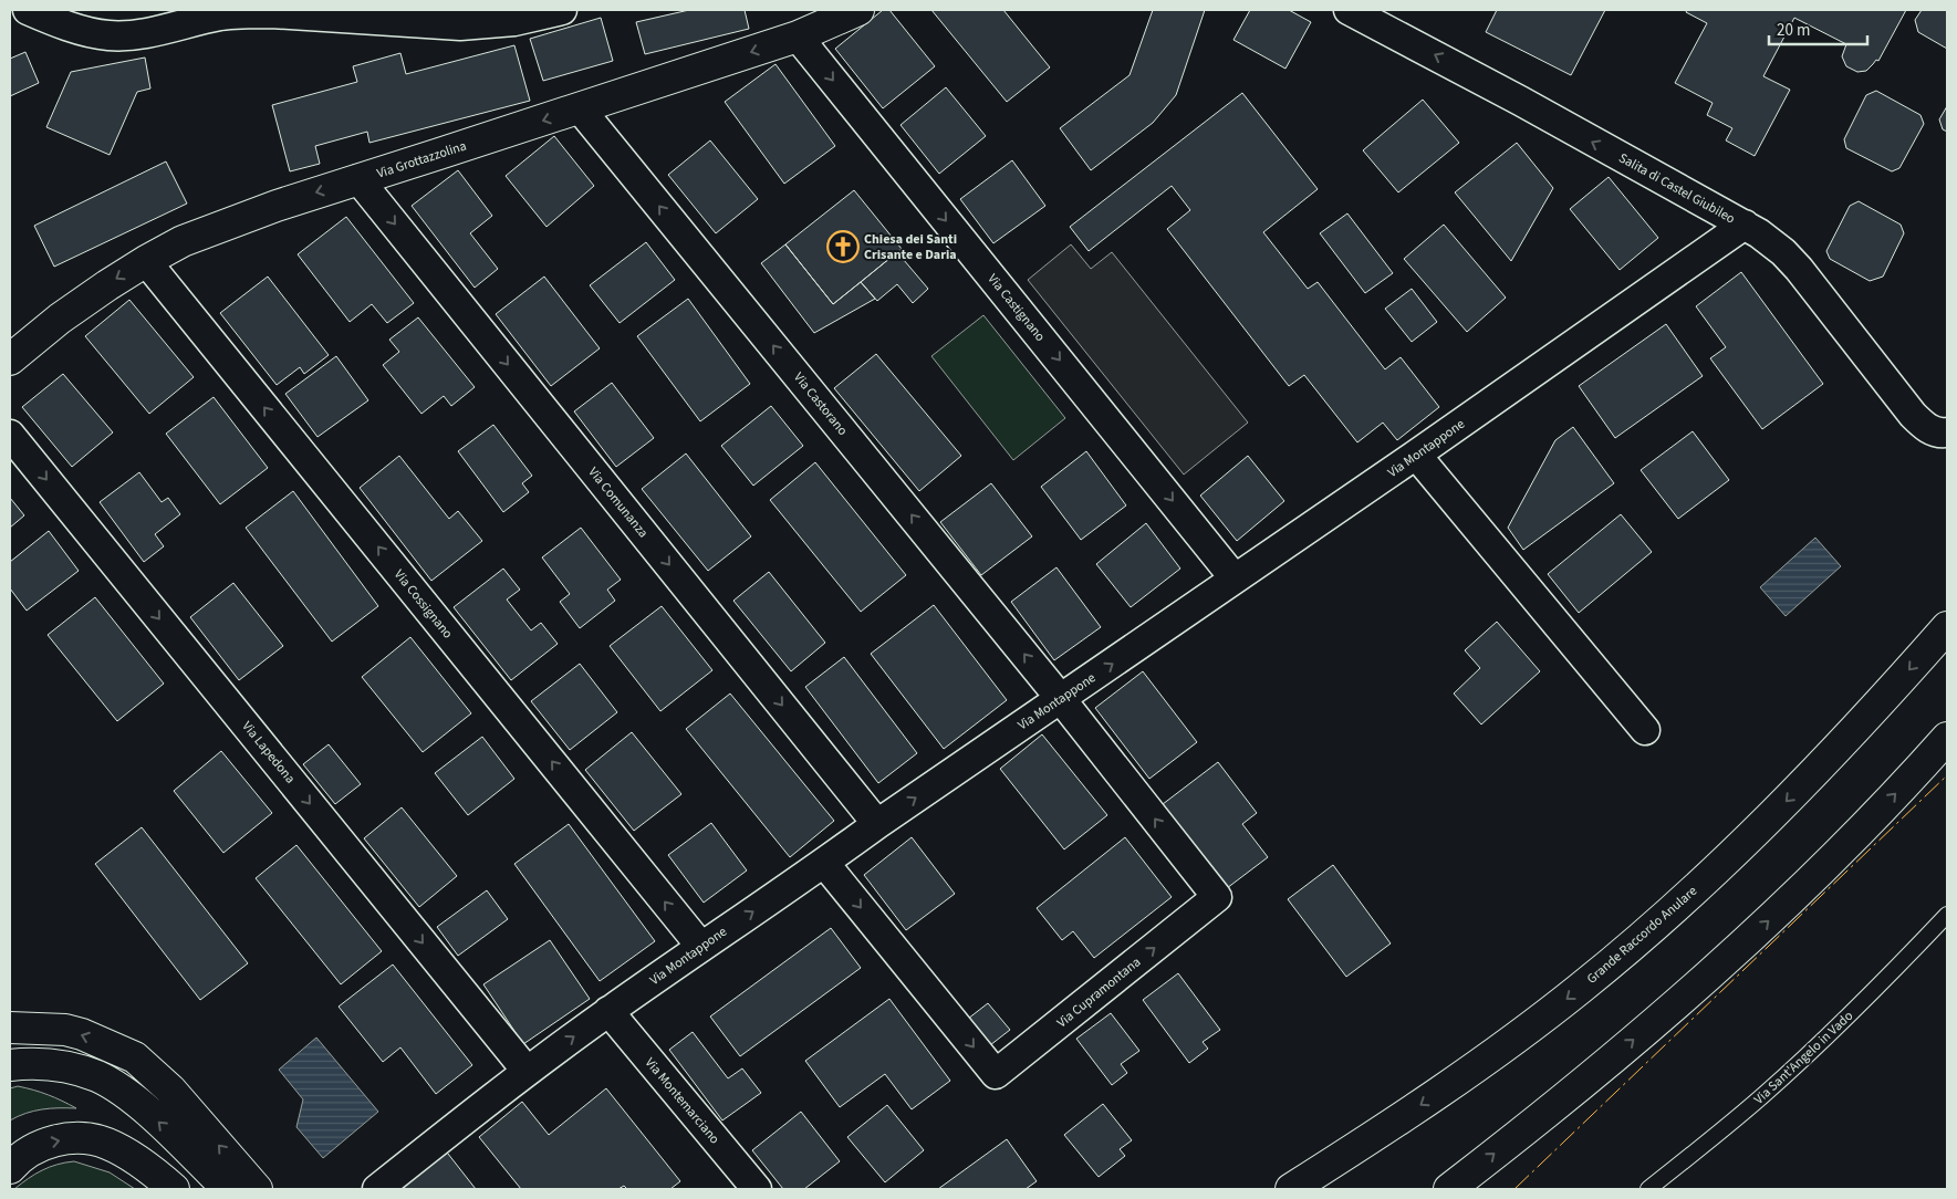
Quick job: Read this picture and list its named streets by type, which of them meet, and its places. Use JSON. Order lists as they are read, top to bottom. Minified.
{"streets":{"main road":["Via Grottazzolina","Grande Raccordo Anulare"],"street":["Salita di Castel Giubileo","Via Castignano","Via Castorano","Via Montappone","Via Comunanza","Via Cossignano","Via Lapedona","Via Cupramontana","Via Montemarciano"],"lane":["Via Sant'Angelo in Vado"]},"crossings":[["Via Grottazzolina","Via Castignano"],["Via Grottazzolina","Via Castorano"],["Via Grottazzolina","Via Comunanza"],["Via Grottazzolina","Via Cossignano"],["Salita di Castel Giubileo","Via Montappone"],["Via Castignano","Via Montappone"],["Via Castorano","Via Montappone"],["Via Castorano","Via Cupramontana"],["Via Montappone","Via Comunanza"],["Via Montappone","Via Cossignano"],["Via Montappone","Via Lapedona"],["Via Montappone","Via Cupramontana"],["Via Montappone","Via Montemarciano"]],"one_way":["Via Grottazzolina","Salita di Castel Giubileo","Via Castignano","Via Castorano","Via Montappone","Via Comunanza","Via Cossignano","Via Lapedona"],"places":{"church":["Chiesa dei Santi Crisante e Daria"]},"scale_bar":"20 m"}
